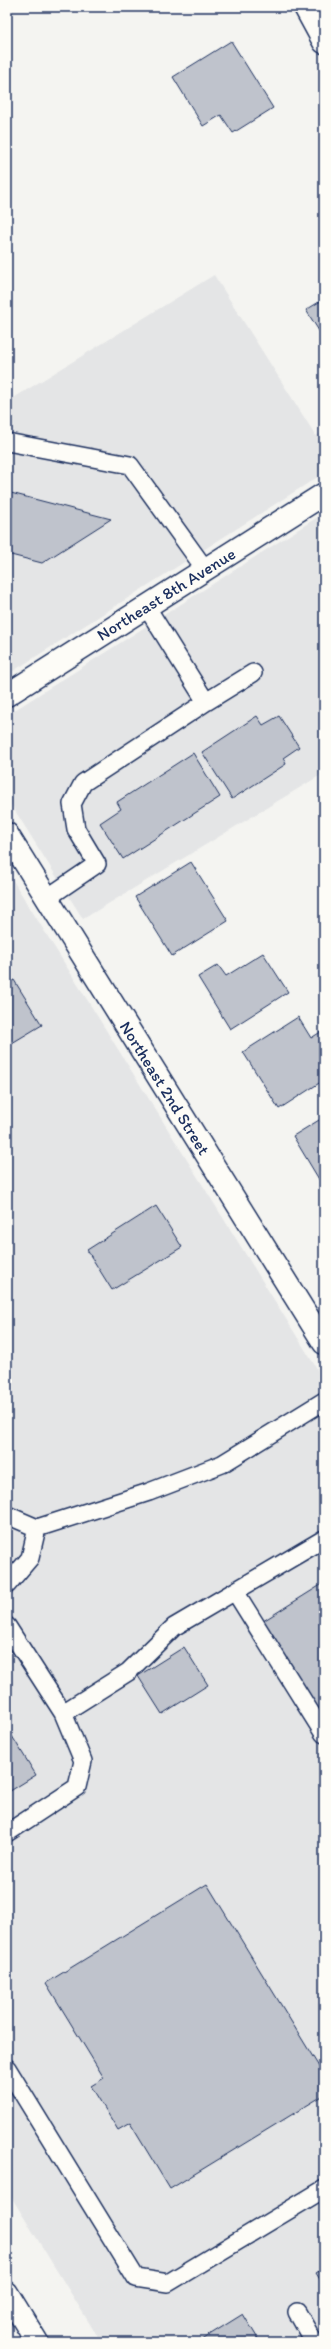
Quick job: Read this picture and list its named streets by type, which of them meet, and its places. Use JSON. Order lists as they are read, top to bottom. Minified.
{"streets":{"street":["Northeast 8th Avenue","Northeast 2nd Street"]}}
